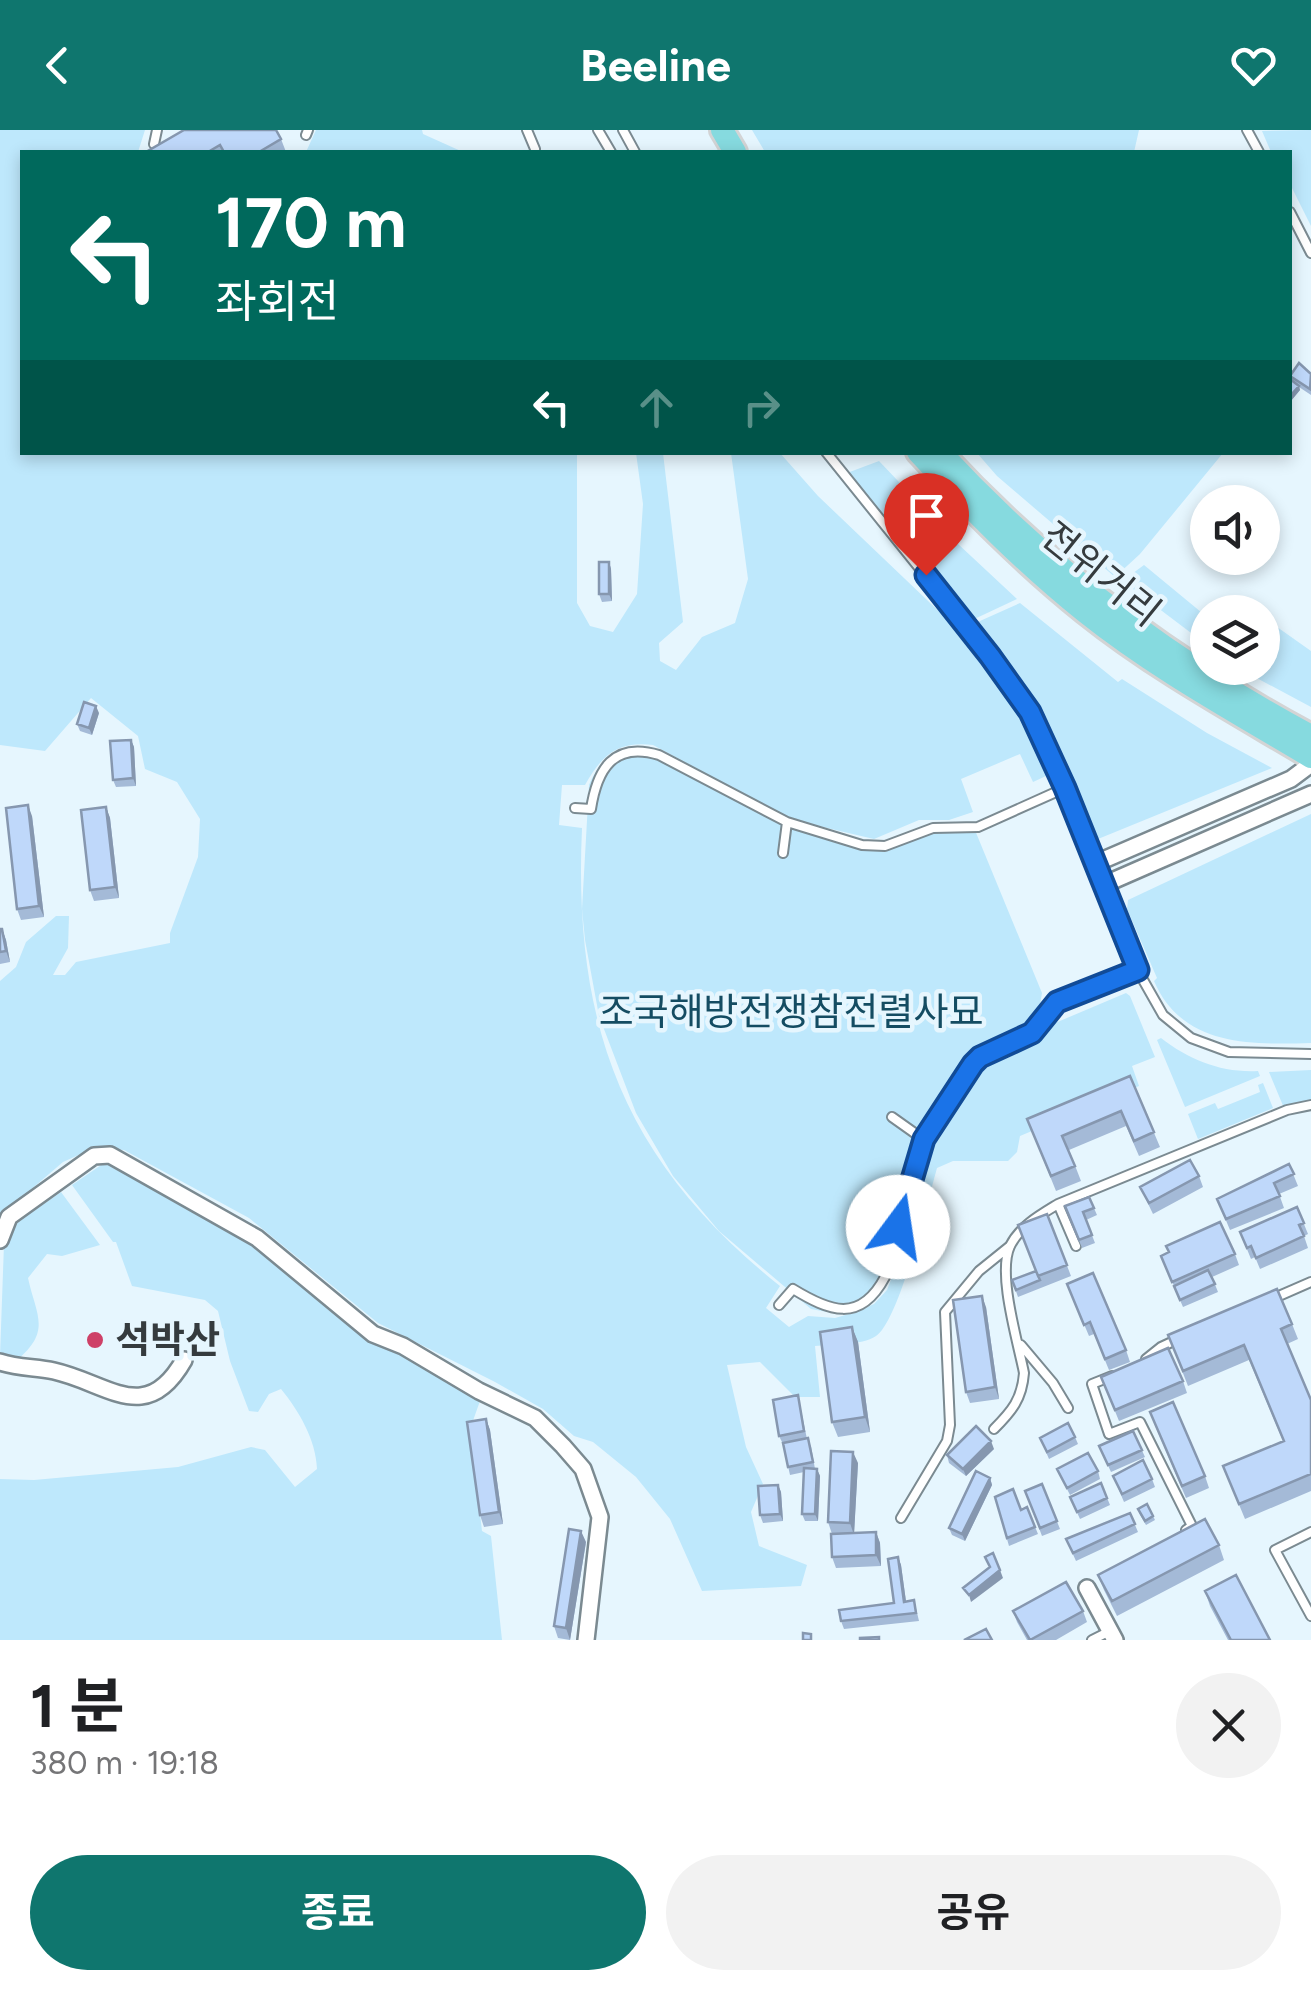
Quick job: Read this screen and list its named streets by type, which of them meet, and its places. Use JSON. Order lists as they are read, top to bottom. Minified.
{"streets":{"main road":["전위거리"]},"parks":["조국해방전쟁참전렬사묘"],"places":["석박산"],"page":{"header":"Beeline","turn":["170 m","좌회전"],"heading":["1 분","380 m · 19:18"],"buttons":["종료","공유"]}}
